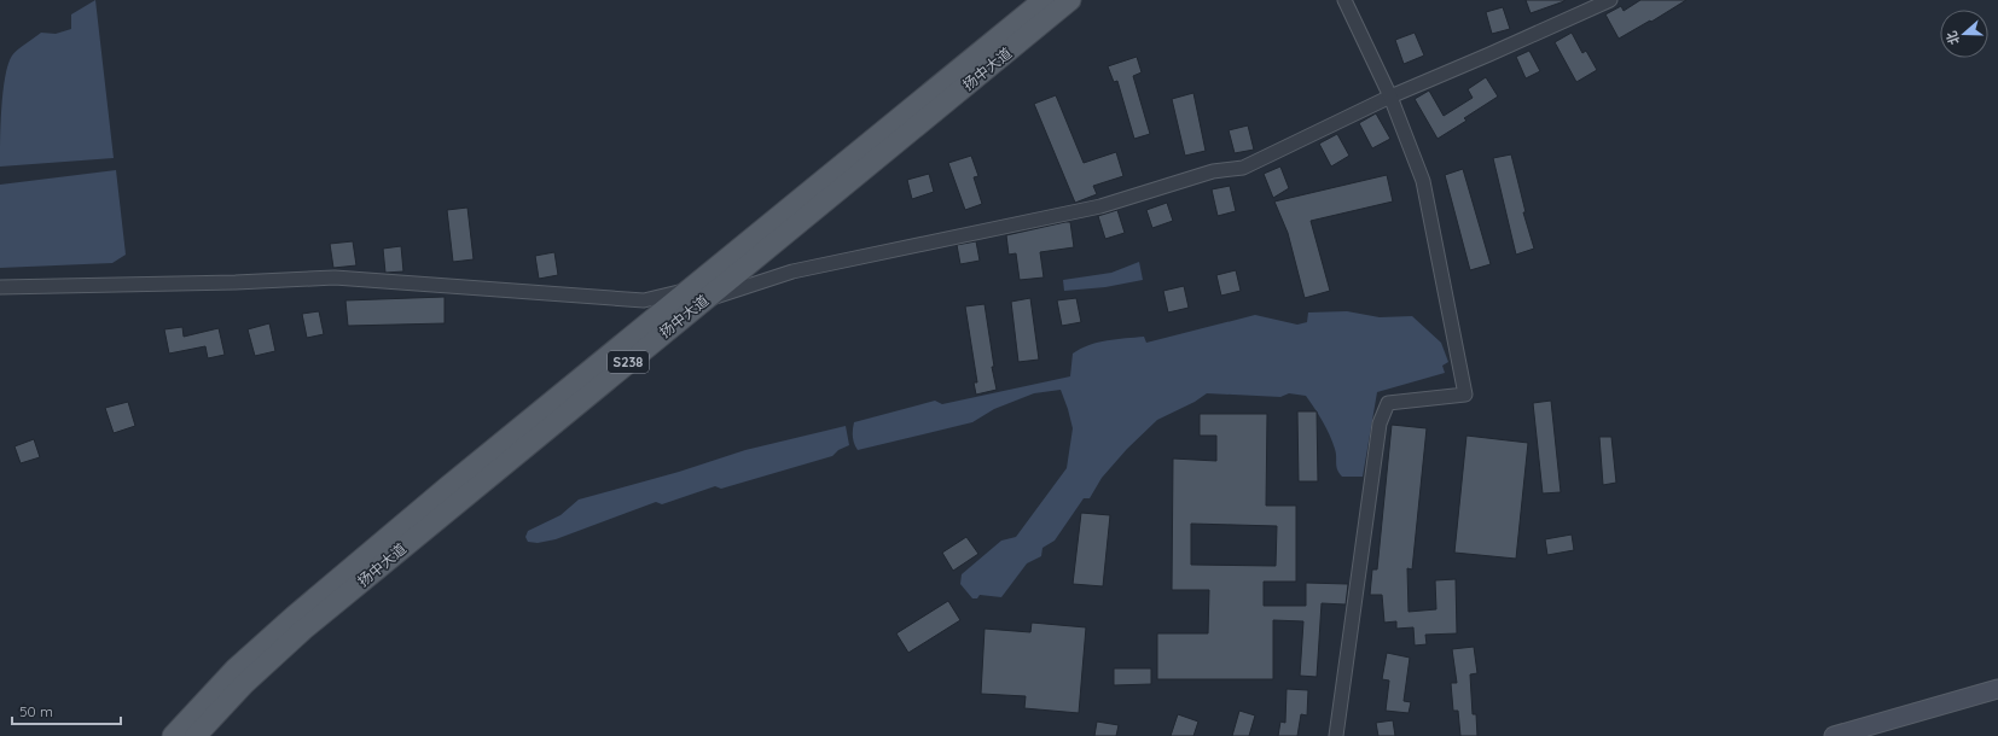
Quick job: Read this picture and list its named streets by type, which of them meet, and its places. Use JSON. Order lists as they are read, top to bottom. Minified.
{"streets":{"main road":["扬中大道","S238"]},"scale_bar":"50 m","north":"left"}
